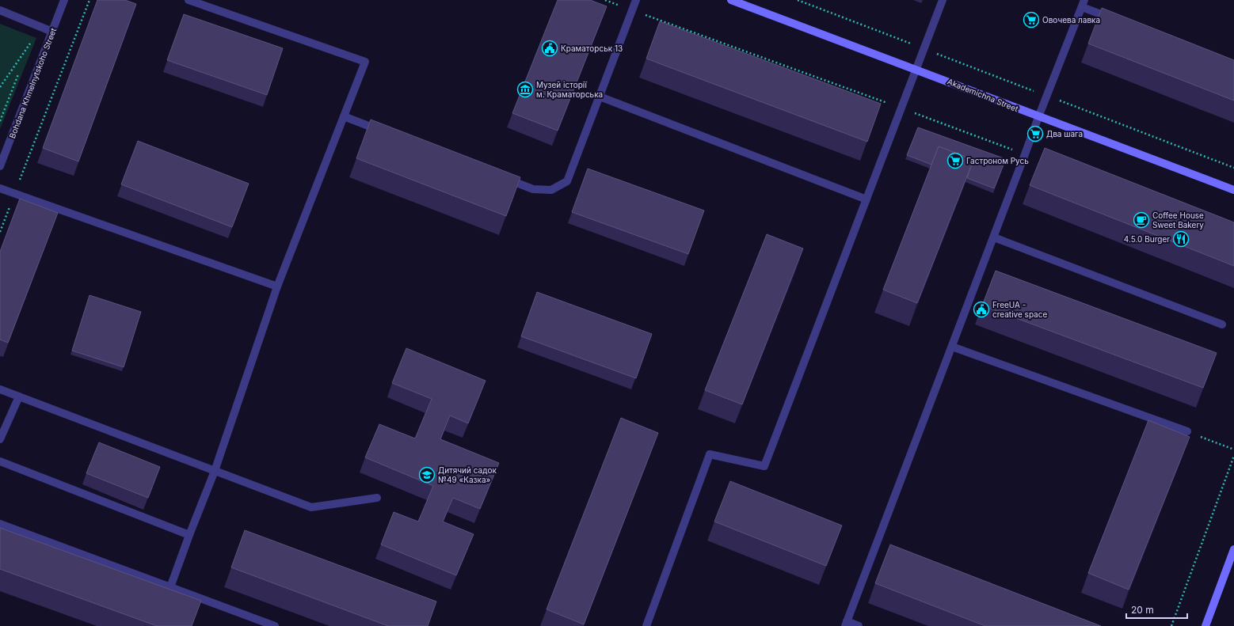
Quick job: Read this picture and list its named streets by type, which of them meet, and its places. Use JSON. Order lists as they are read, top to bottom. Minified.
{"streets":{"street":["Bohdana Khmelnytskoho Street","Akademichna Street"]},"places":{"supermarket":["Овочева лавка","Два шага","Гастроном Русь"],"public building":["Краматорськ 13","FreeUA - creative space"],"museum":["Музей історії м. Краматорська"],"cafe":["Coffee House Sweet Bakery"],"restaurant":["4.5.0 Burger"],"school or university":["Дитячий садок №49 «Казка»"]},"scale_bar":"20 m"}
